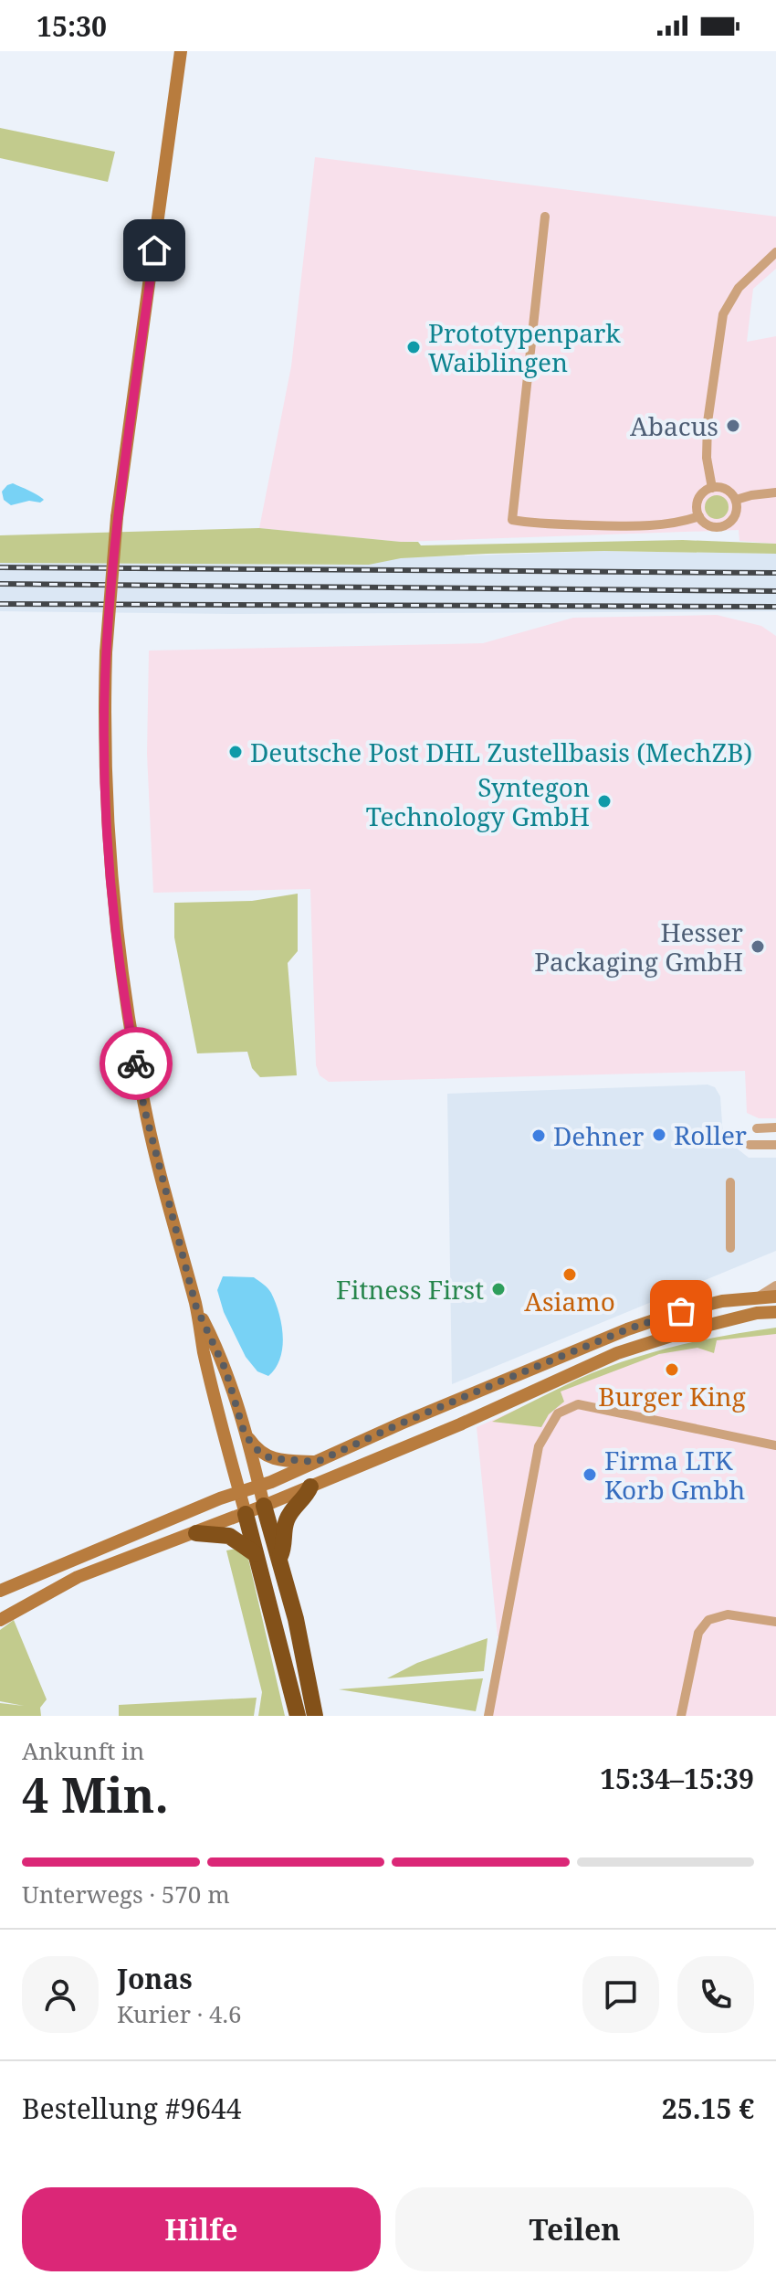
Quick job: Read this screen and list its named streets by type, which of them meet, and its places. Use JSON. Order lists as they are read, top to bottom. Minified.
{"places":["Prototypenpark Waiblingen","Abacus","Deutsche Post DHL Zustellbasis (MechZB)","Syntegon Technology GmbH","Hesser Packaging GmbH","Roller","Dehner","Asiamo","Fitness First","Burger King","Firma LTK Korb Gmbh"],"page":{"status":"15:30","heading":["4 Min.","Ankunft in","15:34–15:39"],"panel":["Jonas","Kurier · 4.6","Bestellung #9644","25.15 €"],"bar":"Unterwegs · 570 m","buttons":["Hilfe","Teilen"]}}
